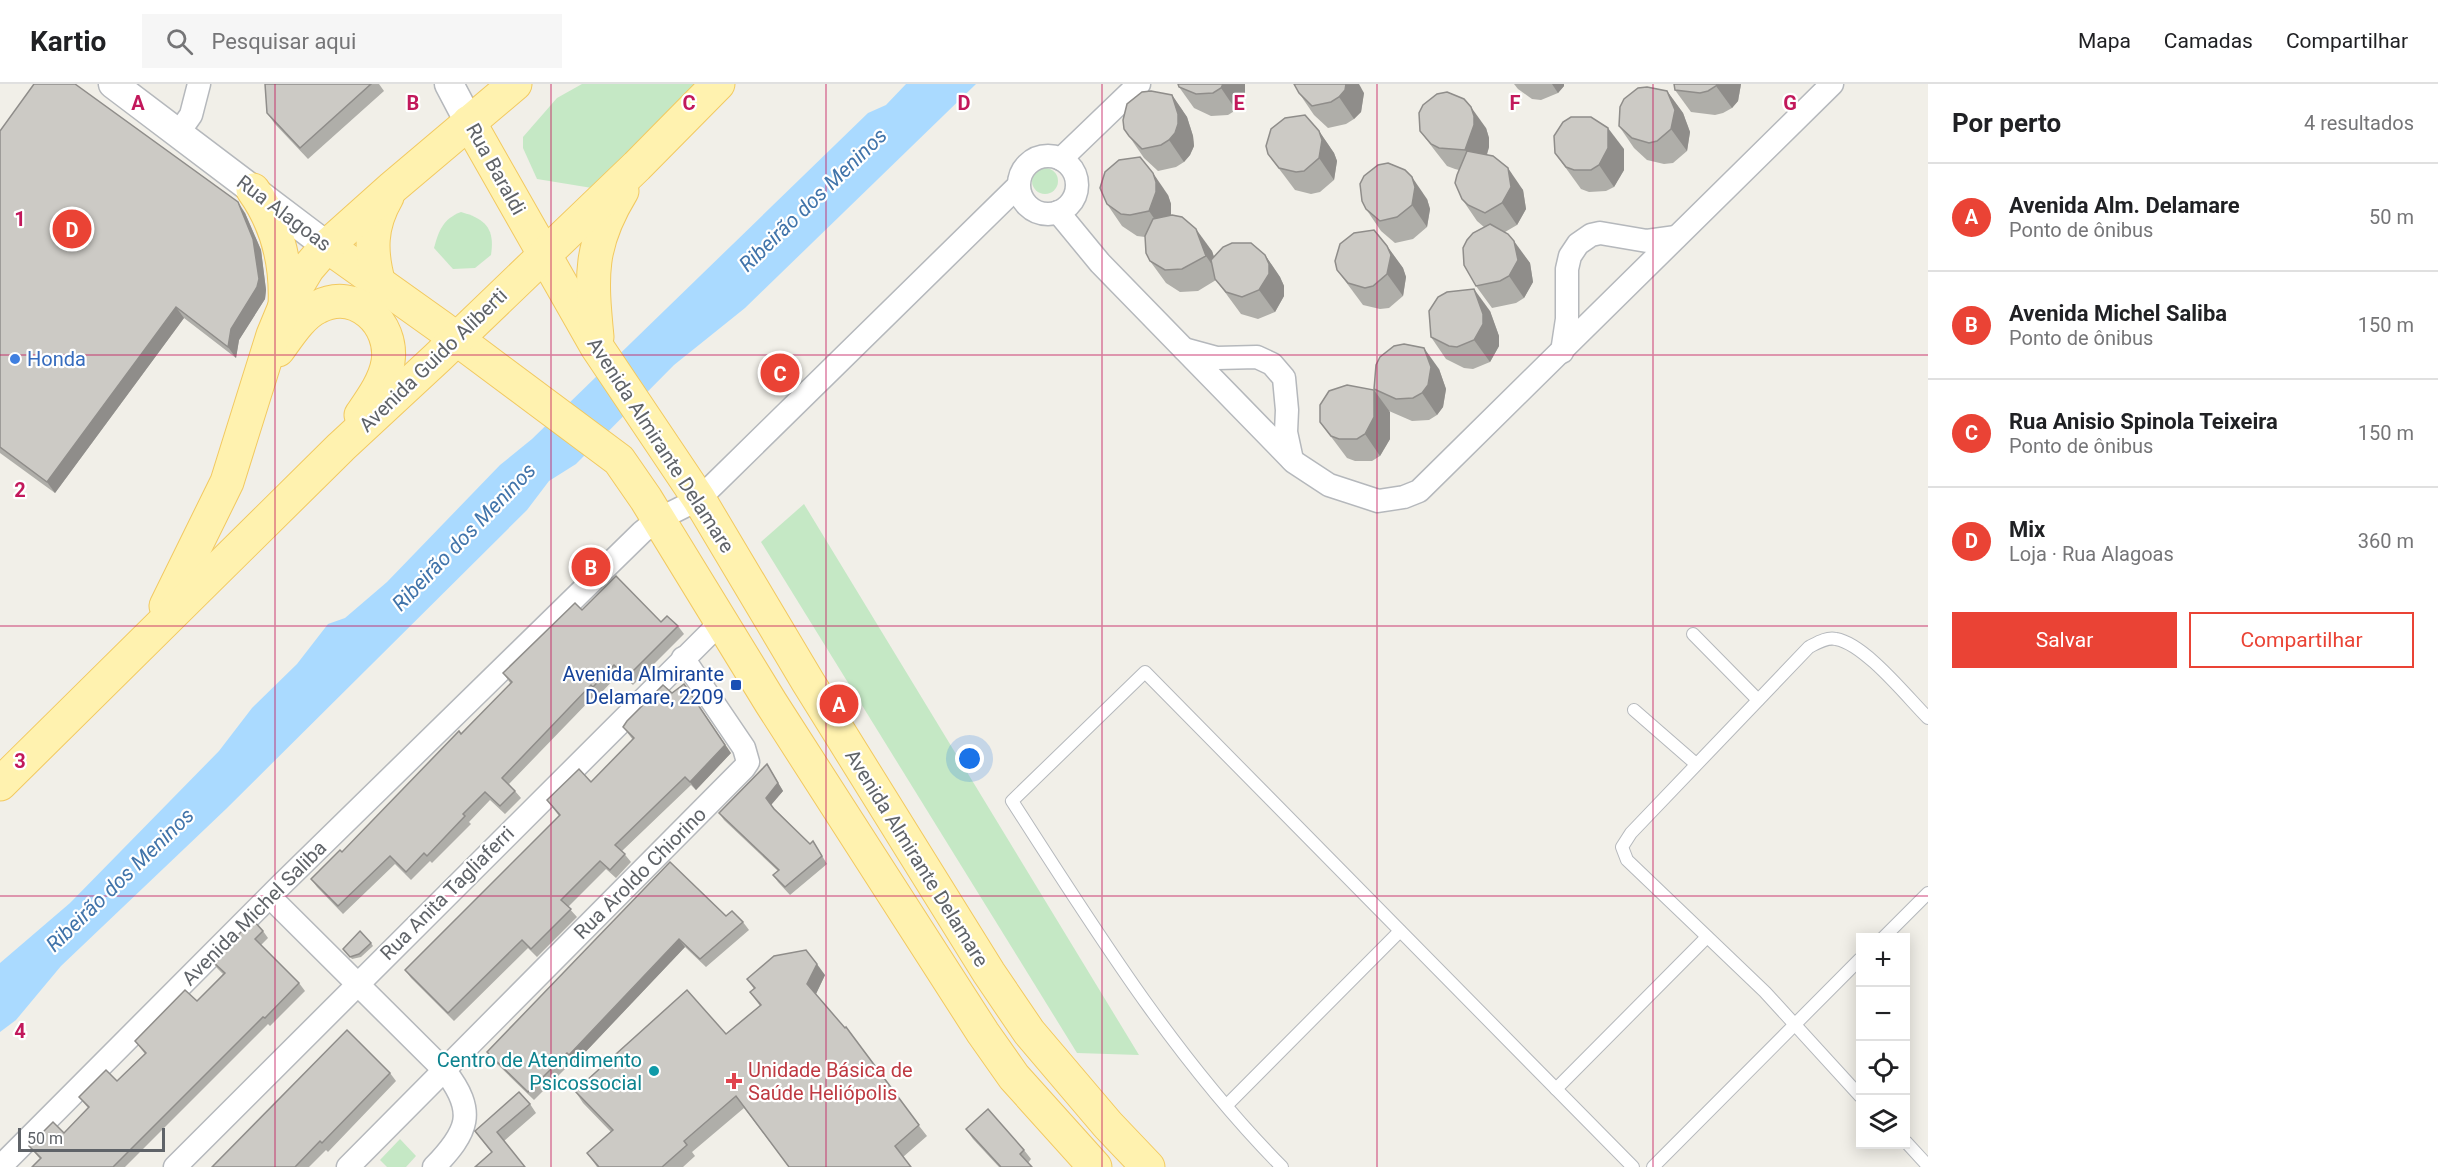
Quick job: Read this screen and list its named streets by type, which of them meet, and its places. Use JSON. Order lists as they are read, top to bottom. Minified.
{"streets":{"main road":["Rua Baraldi","Rua Alagoas","Avenida Guido Aliberti","Avenida Almirante Delamare"],"street":["Rua Aroldo Chiorino","Rua Anita Tagliaferri","Avenida Michel Saliba"]},"crossings":[["Rua Baraldi","Avenida Guido Aliberti"],["Rua Baraldi","Avenida Almirante Delamare"],["Rua Alagoas","Avenida Guido Aliberti"],["Rua Alagoas","Avenida Almirante Delamare"],["Avenida Guido Aliberti","Avenida Almirante Delamare"],["Avenida Almirante Delamare","Rua Anita Tagliaferri"],["Avenida Almirante Delamare","Avenida Michel Saliba"],["Rua Aroldo Chiorino","Rua Anita Tagliaferri"]],"water":["Ribeirão dos Meninos"],"places":{"other":["Honda","Centro de Atendimento Psicossocial"],"transit":["Avenida Almirante Delamare, 2209"],"health":["Unidade Básica de Saúde Heliópolis"]},"scale_bar":"50 m","page":{"header":"Kartio","search":"Pesquisar aqui","nav":["Mapa","Camadas","Compartilhar"],"heading":["Por perto","4 resultados"],"list":[{"mark":"A","name":"Avenida Alm. Delamare","note":"Ponto de ônibus","value":"50 m"},{"mark":"B","name":"Avenida Michel Saliba","note":"Ponto de ônibus","value":"150 m"},{"mark":"C","name":"Rua Anisio Spinola Teixeira","note":"Ponto de ônibus","value":"150 m"},{"mark":"D","name":"Mix","note":"Loja · Rua Alagoas","value":"360 m"}],"pins":["D","C","B","A"],"buttons":["Salvar","Compartilhar"],"map_buttons":["+","−"],"scale":"50 m"},"grid":{"columns":["A","B","C","D","E","F","G"],"rows":["1","2","3","4"]}}
